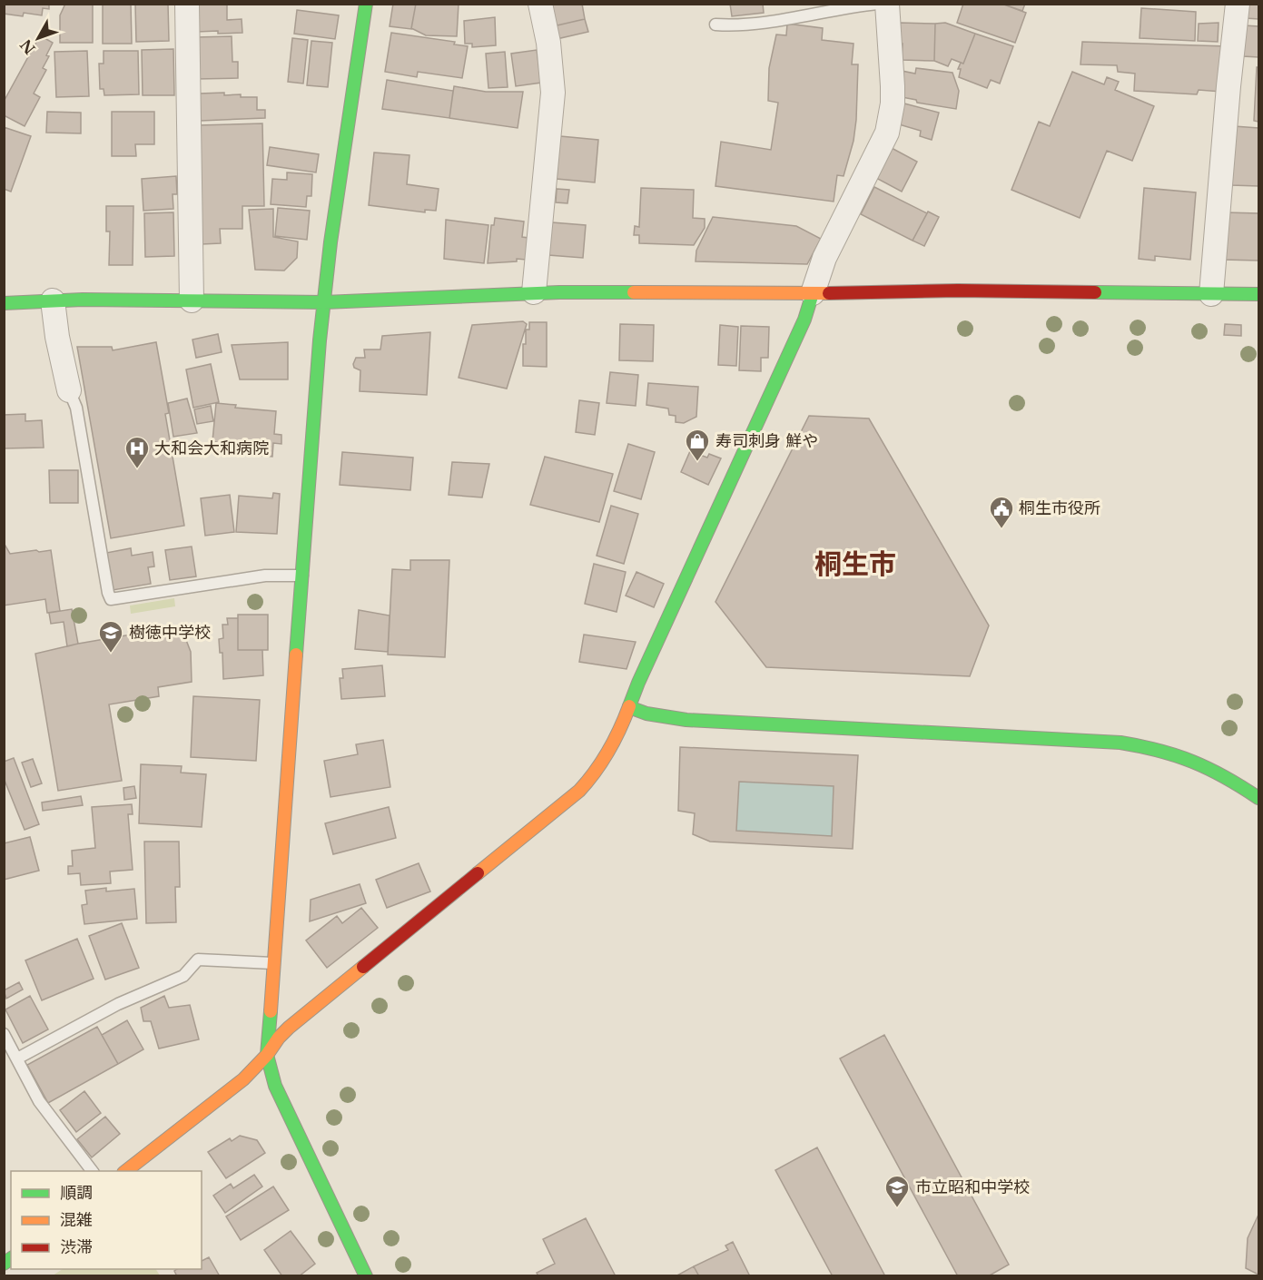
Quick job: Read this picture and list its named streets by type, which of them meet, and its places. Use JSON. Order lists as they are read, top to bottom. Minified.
{"districts":["桐生市"],"places":{"shop":["寿司刺身 鮮や"],"hospital":["大和会大和病院"],"public building":["桐生市役所"],"school or university":["樹徳中学校","市立昭和中学校"]},"legend":["順調","混雑","渋滞"],"north":"bottom left"}
